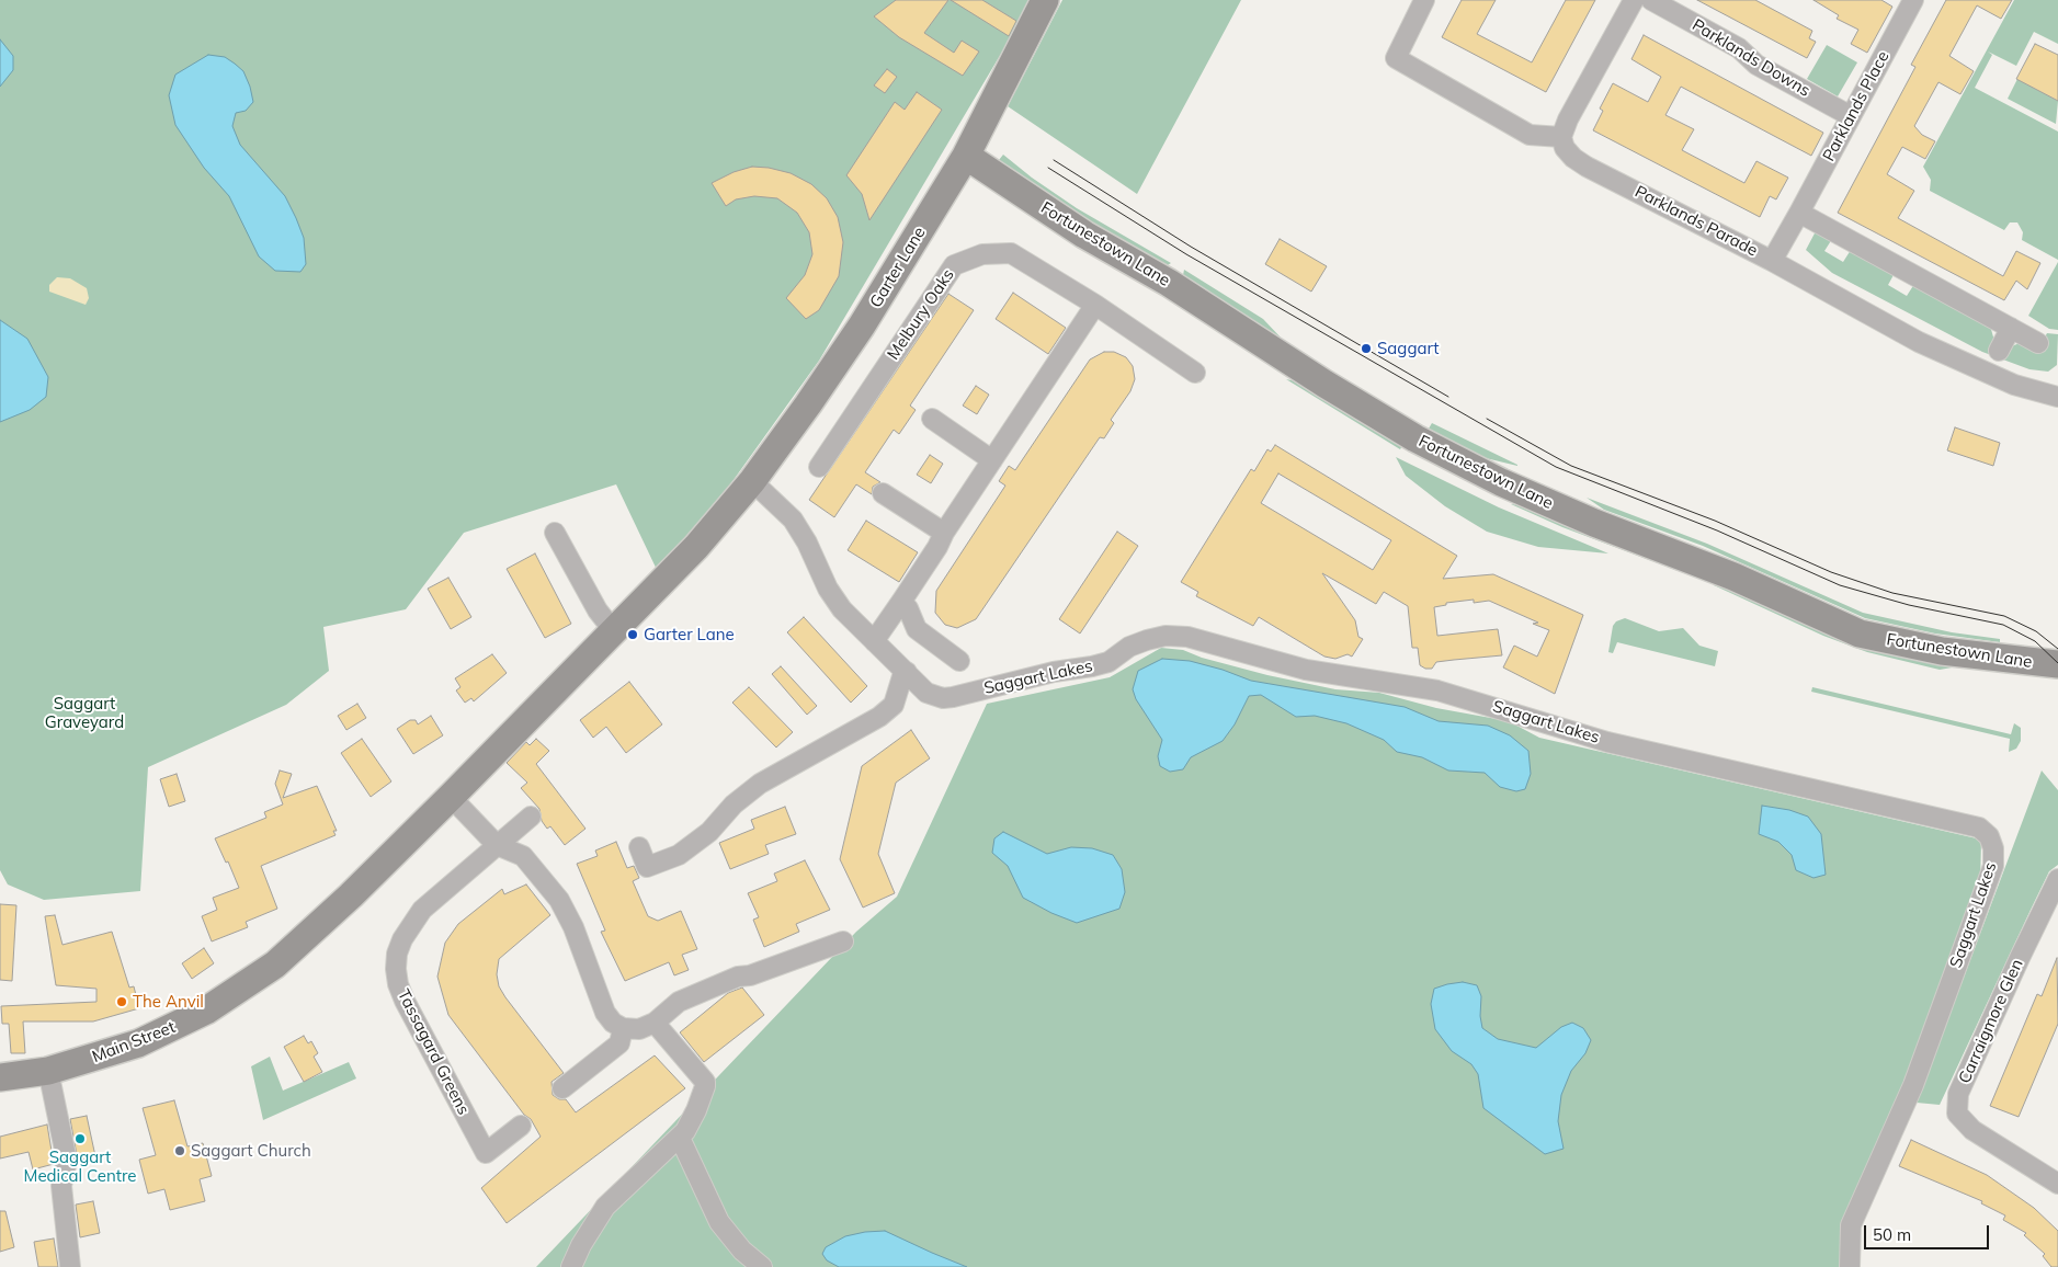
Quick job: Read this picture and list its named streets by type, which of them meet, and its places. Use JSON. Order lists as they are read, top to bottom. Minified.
{"streets":{"street":["Parklands Downs","Parklands Place","Parklands Parade","Fortunestown Lane","Garter Lane","Melbury Oaks","Saggart Lakes","Carraigmore Glen","Main Street","Tassagard Greens"]},"crossings":[["Parklands Downs","Parklands Place"],["Parklands Place","Parklands Parade"],["Fortunestown Lane","Garter Lane"],["Garter Lane","Saggart Lakes"],["Garter Lane","Main Street"]],"parks":["Saggart Graveyard"],"places":["Saggart","Garter Lane","The Anvil","Saggart Medical Centre","Saggart Church"],"scale_bar":"50 m"}
